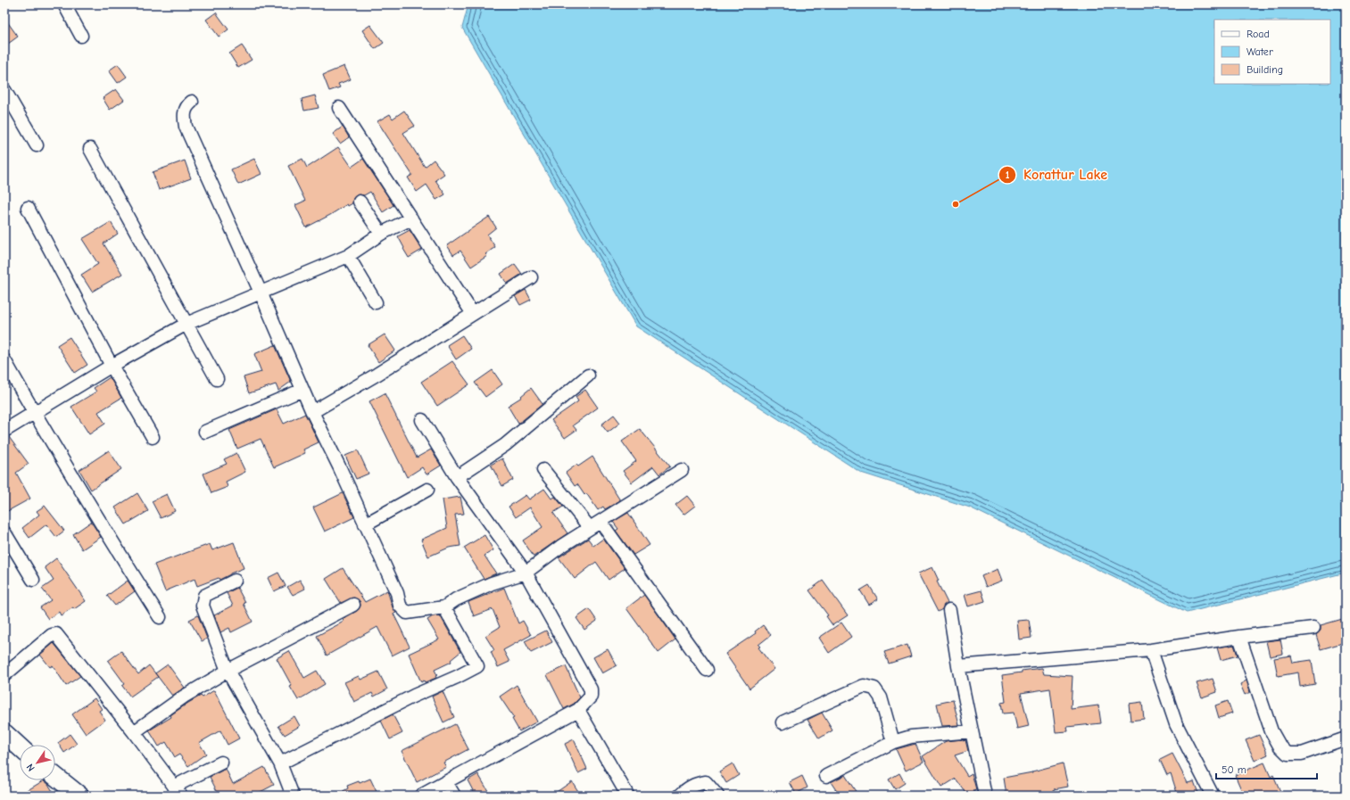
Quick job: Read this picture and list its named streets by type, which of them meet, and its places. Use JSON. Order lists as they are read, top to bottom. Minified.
{"places":["Korattur Lake"],"legend":["Road","Water","Building"],"scale_bar":"50 m","north":"bottom left"}
